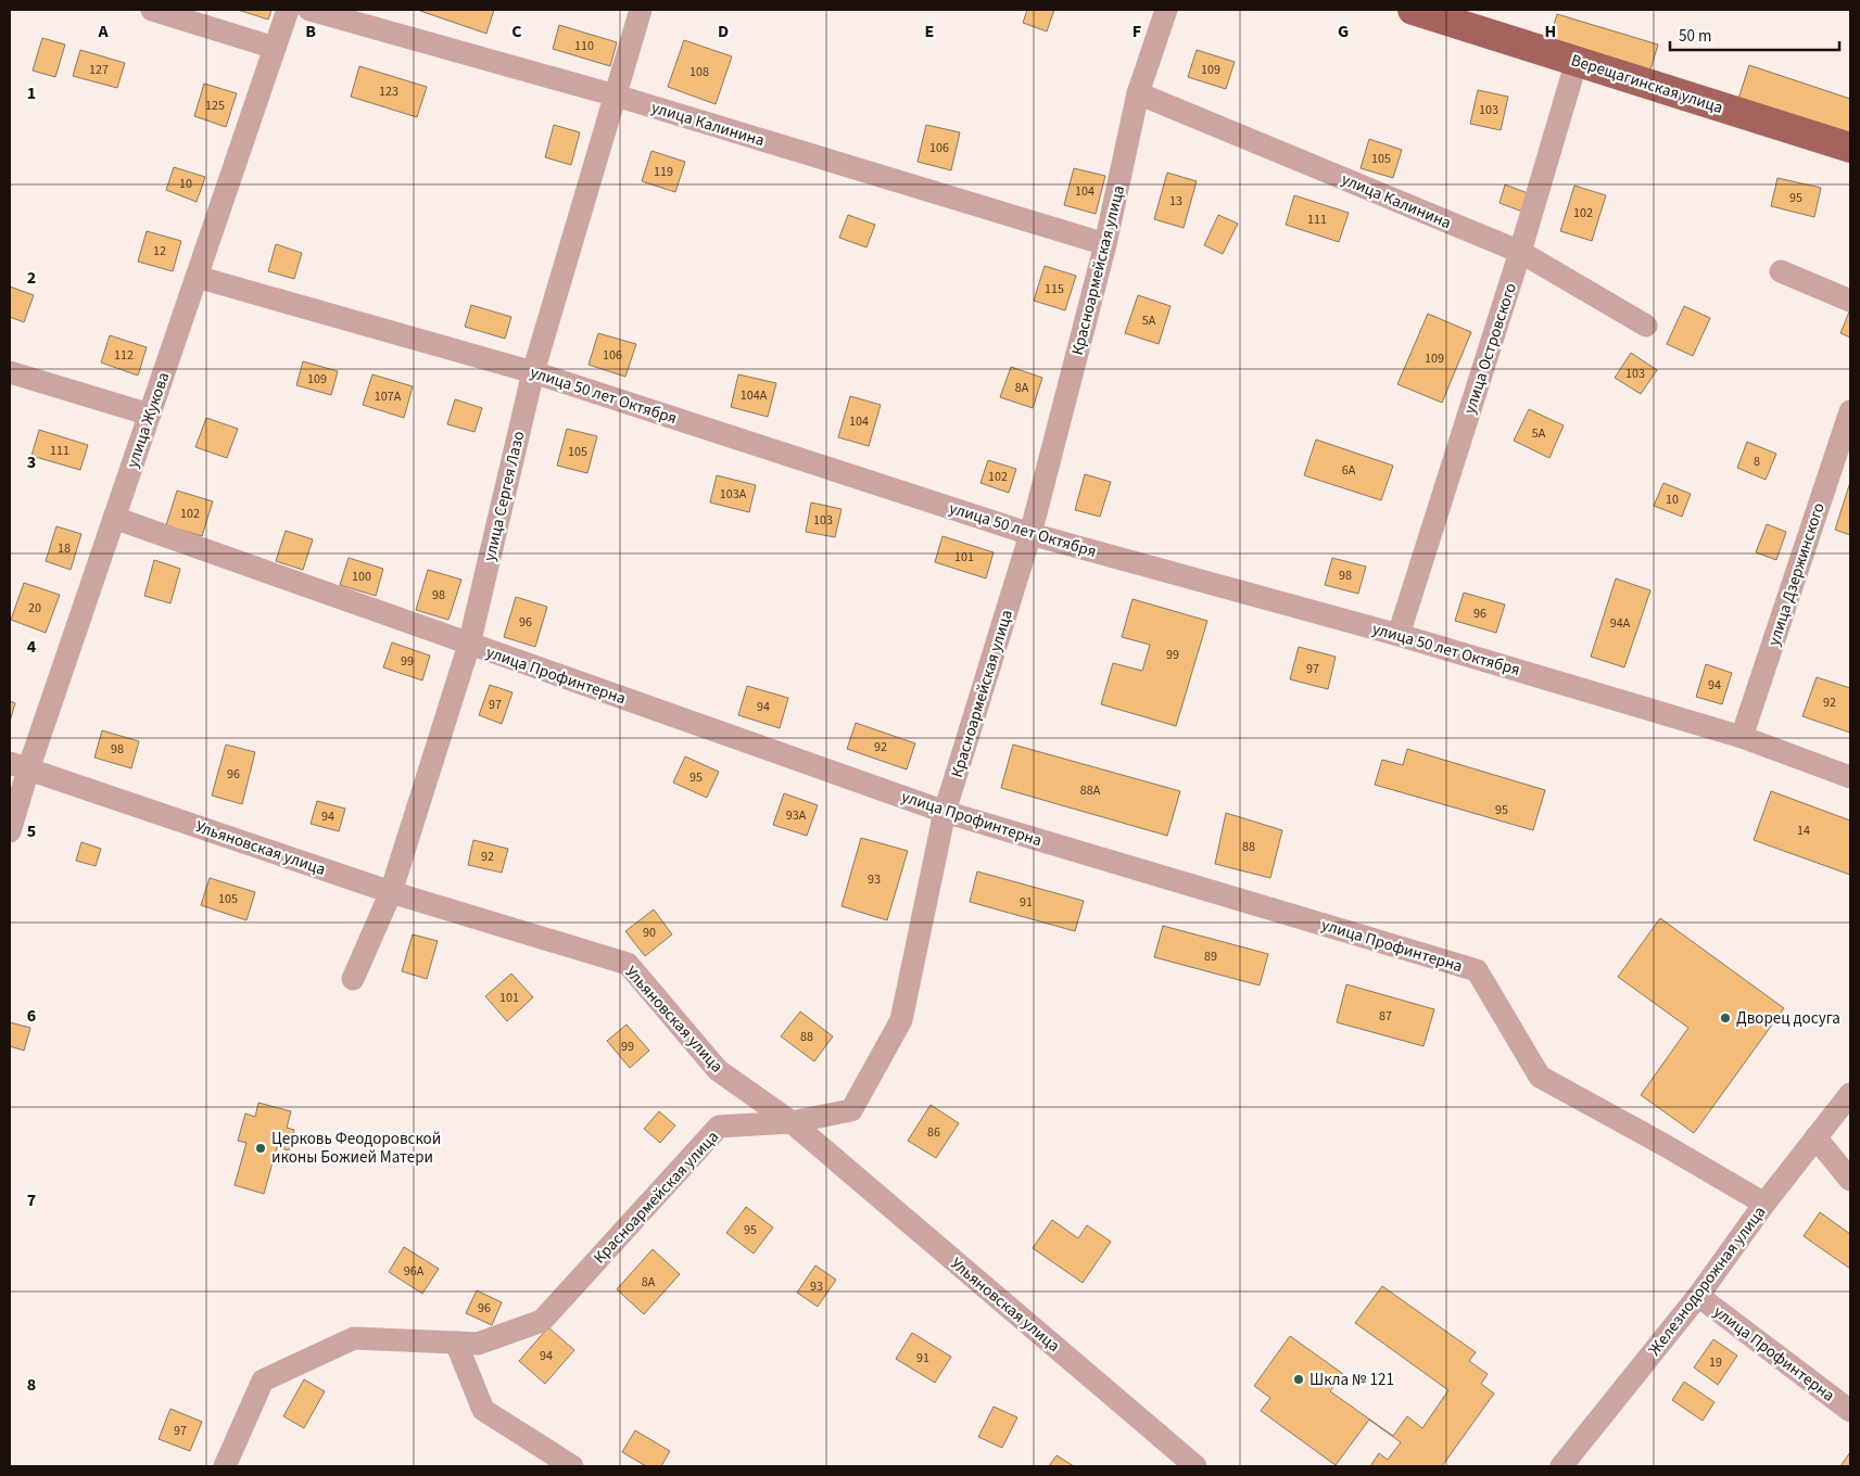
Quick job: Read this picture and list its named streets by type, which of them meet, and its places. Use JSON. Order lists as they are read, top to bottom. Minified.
{"streets":{"main road":["Верещагинская улица"],"street":["улица Калинина","Красноармейская улица","улица Островского","улица 50 лет Октября","улица Жукова","улица Сергея Лазо","улица Дзержинского","улица Профинтерна","Ульяновская улица","Железнодорожная улица"]},"crossings":[["Верещагинская улица","улица Островского"],["улица Калинина","Красноармейская улица"],["улица Калинина","улица Островского"],["улица Калинина","улица Сергея Лазо"],["Красноармейская улица","улица 50 лет Октября"],["Красноармейская улица","улица Профинтерна"],["Красноармейская улица","Ульяновская улица"],["улица Островского","улица 50 лет Октября"],["улица 50 лет Октября","улица Жукова"],["улица 50 лет Октября","улица Сергея Лазо"],["улица 50 лет Октября","улица Дзержинского"],["улица Жукова","улица Профинтерна"],["улица Жукова","Ульяновская улица"],["улица Сергея Лазо","улица Профинтерна"],["улица Сергея Лазо","Ульяновская улица"],["улица Профинтерна","Железнодорожная улица"]],"places":["Дворец досуга","Церковь Феодоровской иконы Божией Матери","Шкла № 121"],"house_numbers":["110","127","109","108","123","125","103","106","105","119","10","104","95","13","102","111","12","115","5А","112","106","109","103","109","8А","104А","107А","104","5А","111","105","8","6А","102","103А","10","102","103","18","101","98","100","98","20","96","96","94А","99","99","97","94","92","97","94","92","98","96","95","88А","95","93А","94","14","88","92","93","105","91","90","89","101","87","88","99","86","95","96А","8А","93","96","94","91","19","97"],"scale_bar":"50 m","grid":{"columns":["A","B","C","D","E","F","G","H"],"rows":["1","2","3","4","5","6","7","8"]}}
